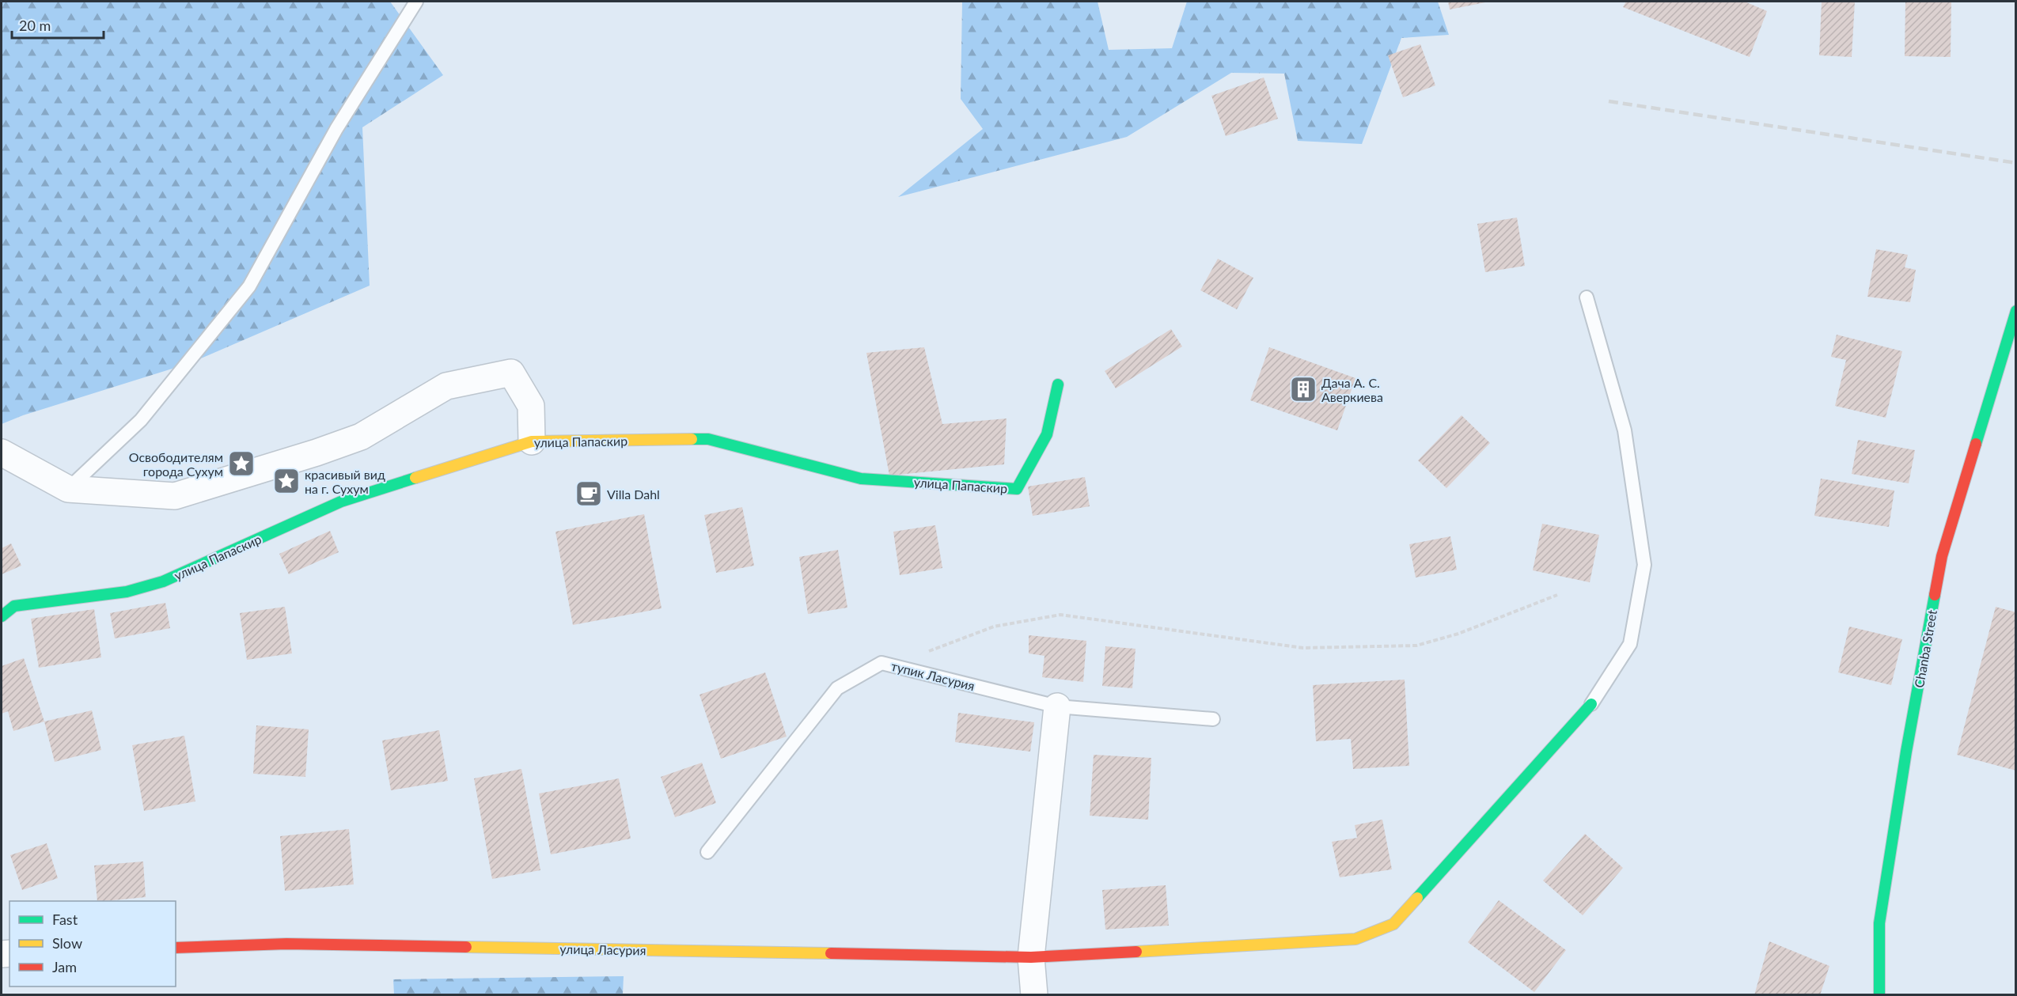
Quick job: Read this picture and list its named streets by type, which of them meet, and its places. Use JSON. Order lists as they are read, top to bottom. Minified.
{"streets":{"street":["улица Папаскир","Chanba Street","улица Ласурия"],"lane":["тупик Ласурия"]},"places":{"building":["Дача А. С. Аверкиева"],"place":["Освободителям города Сухум","красивый вид на г. Сухум"],"cafe":["Villa Dahl"]},"legend":["Fast","Slow","Jam"],"scale_bar":"20 m"}
